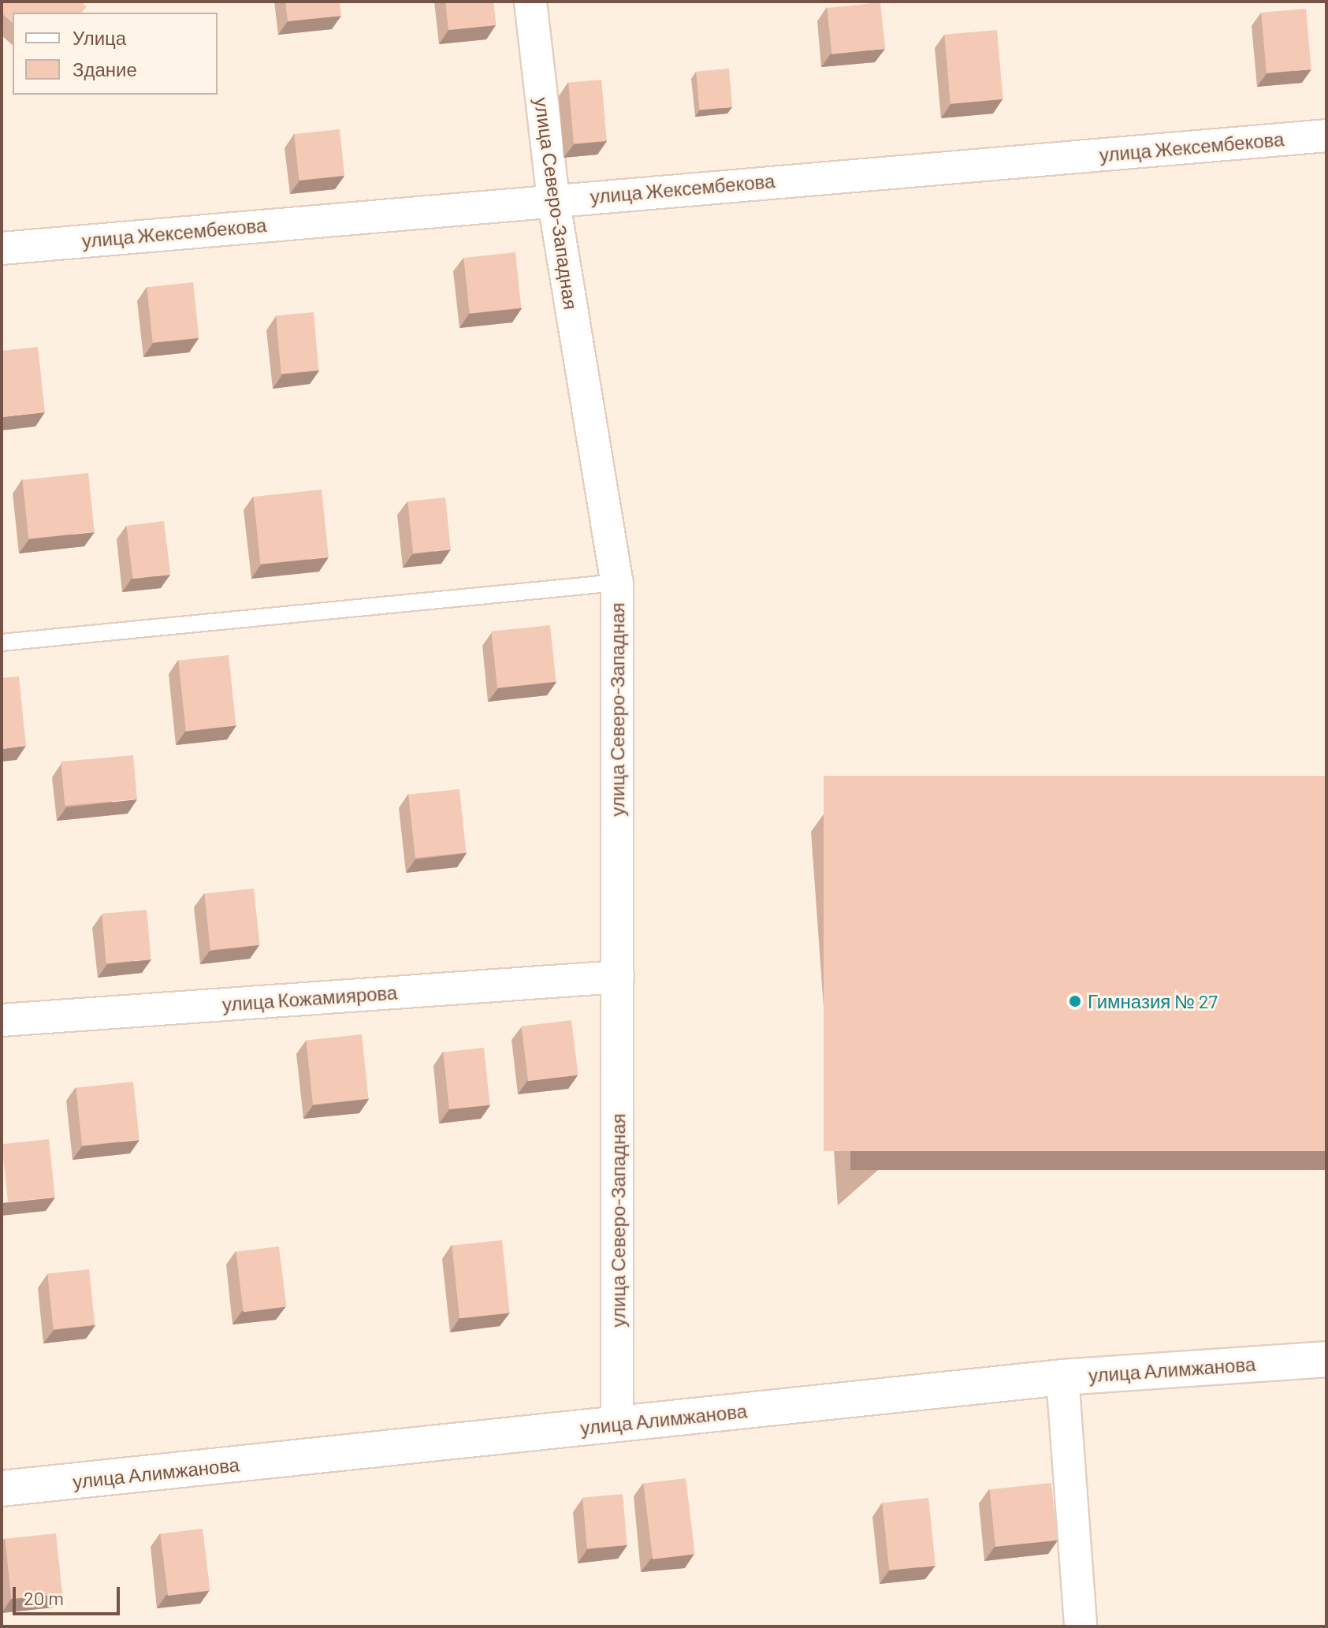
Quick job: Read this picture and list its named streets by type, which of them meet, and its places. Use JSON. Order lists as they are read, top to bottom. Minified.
{"streets":{"street":["улица Жексембекова","улица Северо-Западная","улица Кожамиярова","улица Алимжанова"]},"crossings":[["улица Жексембекова","улица Северо-Западная"],["улица Северо-Западная","улица Кожамиярова"],["улица Северо-Западная","улица Алимжанова"]],"places":["Гимназия № 27"],"legend":["Улица","Здание"],"scale_bar":"20 m"}
